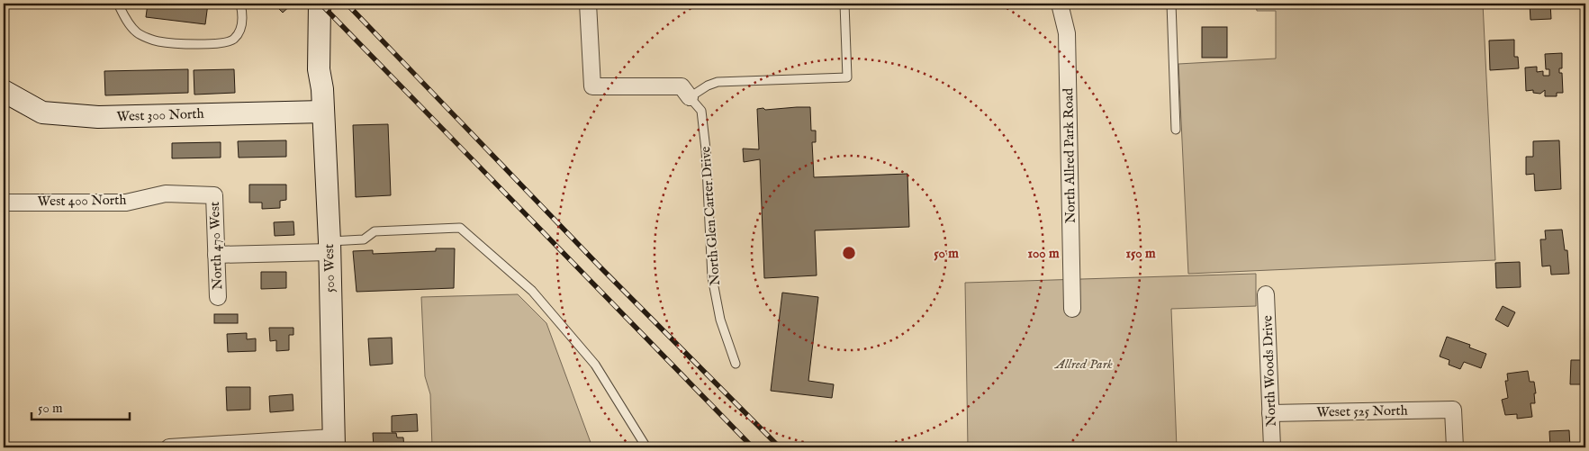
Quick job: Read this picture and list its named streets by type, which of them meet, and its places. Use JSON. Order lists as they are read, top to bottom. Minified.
{"streets":{"main road":["West 300 North","500 West"],"street":["North Allred Park Road","West 400 North","North 470 West","North Woods Drive","Weset 525 North"],"lane":["North Glen Carter Drive"]},"crossings":[["West 300 North","500 West"],["West 400 North","North 470 West"],["North Woods Drive","Weset 525 North"]],"parks":["Allred Park"],"scale_bar":"50 m","rings":["50 m","100 m","150 m"]}
